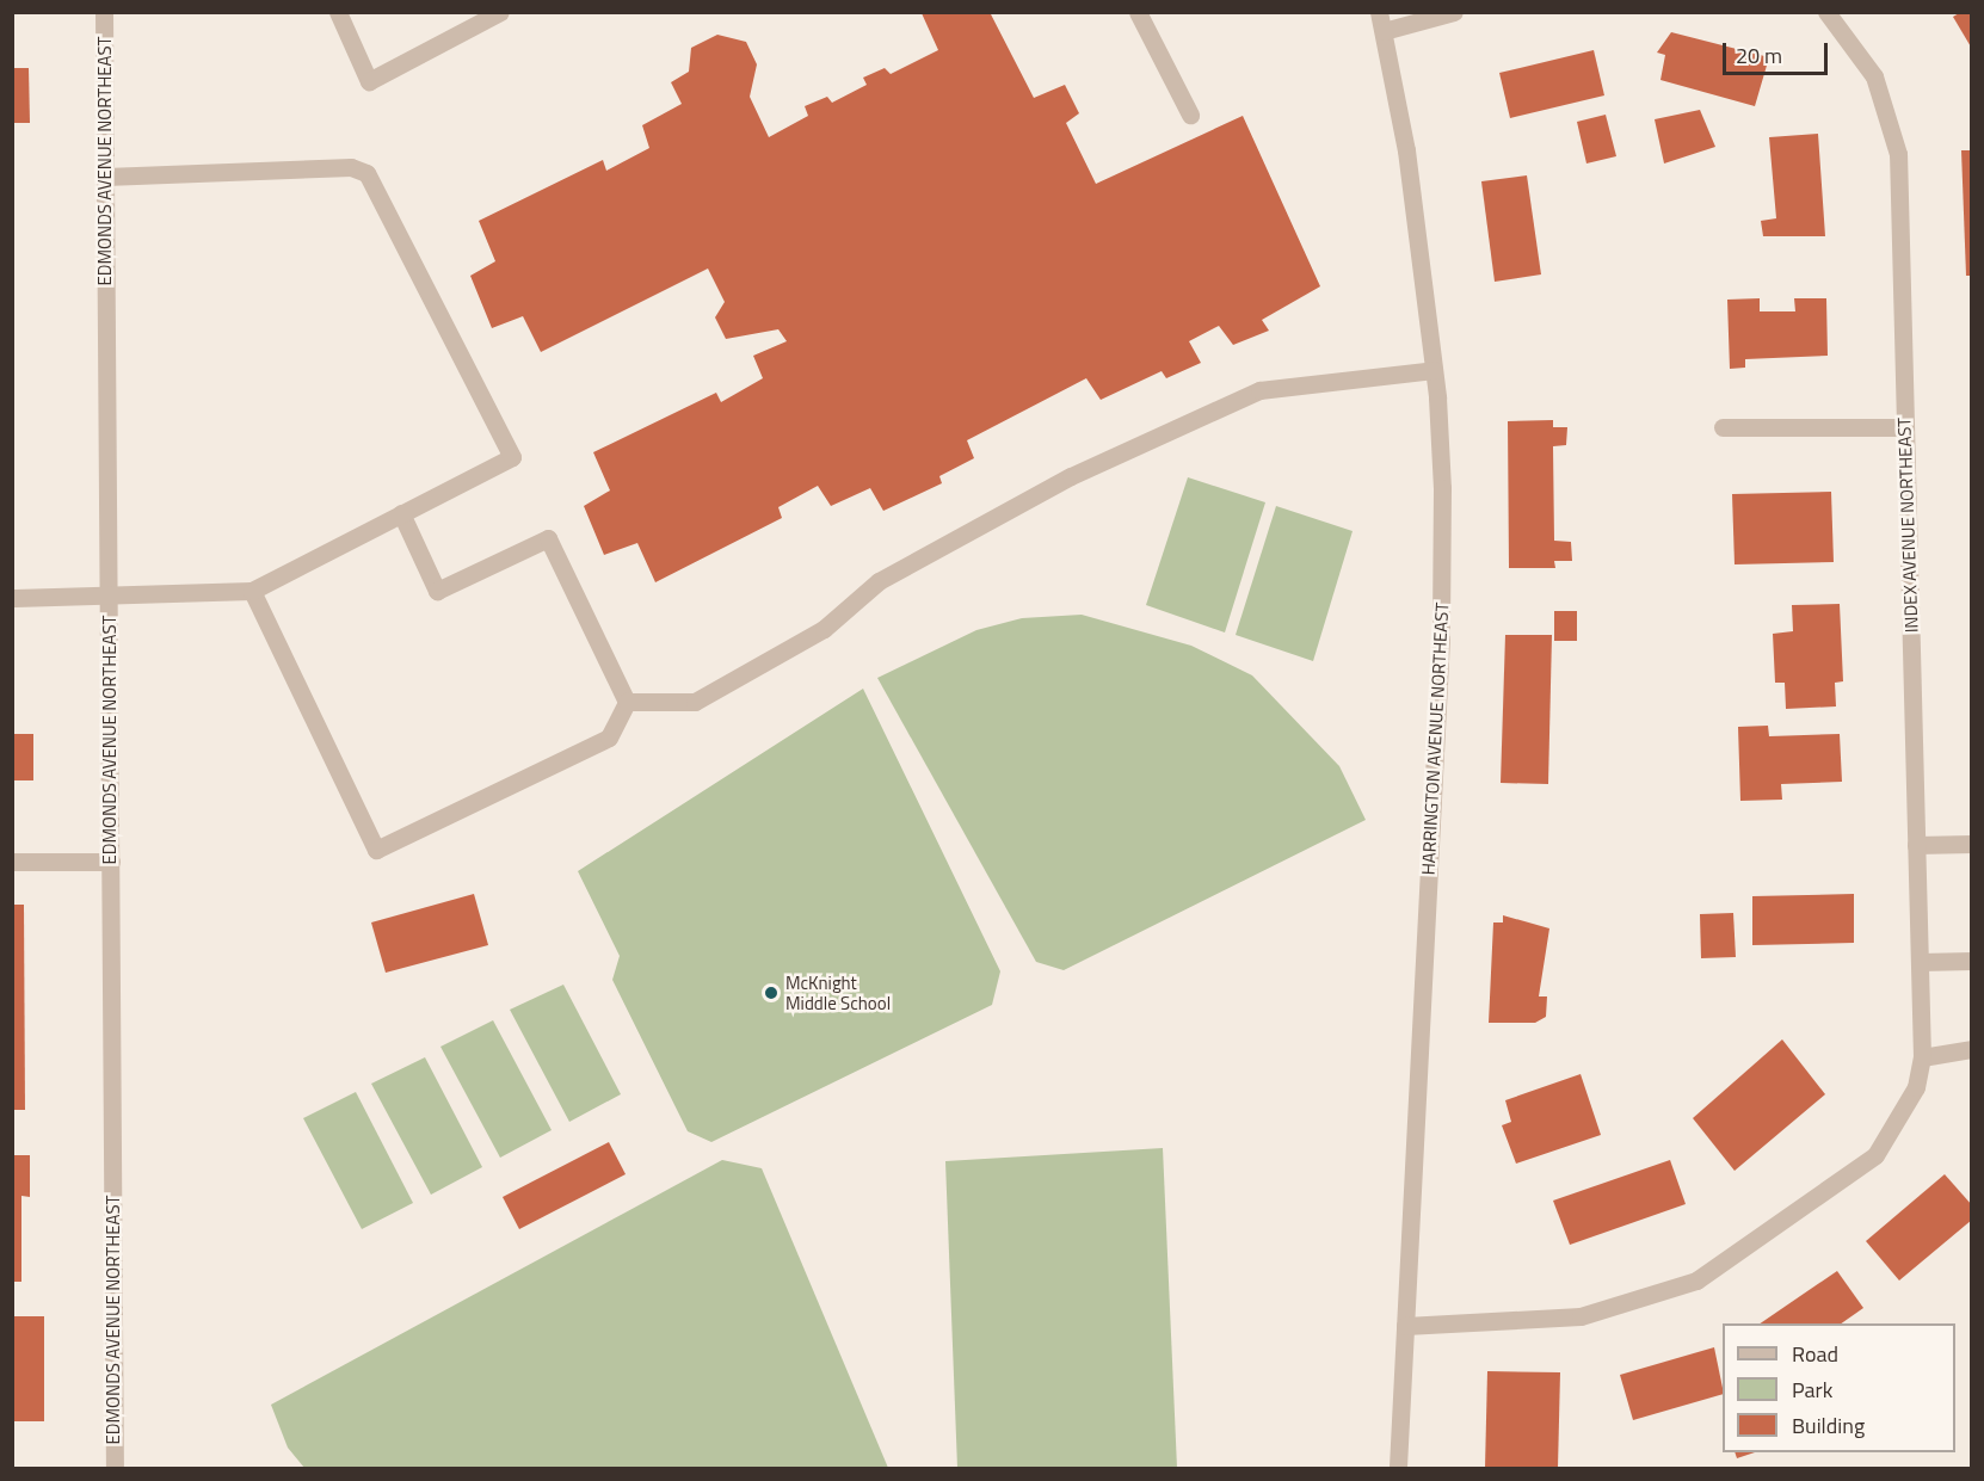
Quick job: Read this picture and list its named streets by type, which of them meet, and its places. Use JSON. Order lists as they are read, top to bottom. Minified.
{"streets":{"street":["EDMONDS AVENUE NORTHEAST","INDEX AVENUE NORTHEAST","HARRINGTON AVENUE NORTHEAST"]},"crossings":[["INDEX AVENUE NORTHEAST","HARRINGTON AVENUE NORTHEAST"]],"places":["McKnight Middle School"],"legend":["Road","Park","Building"],"scale_bar":"20 m"}
